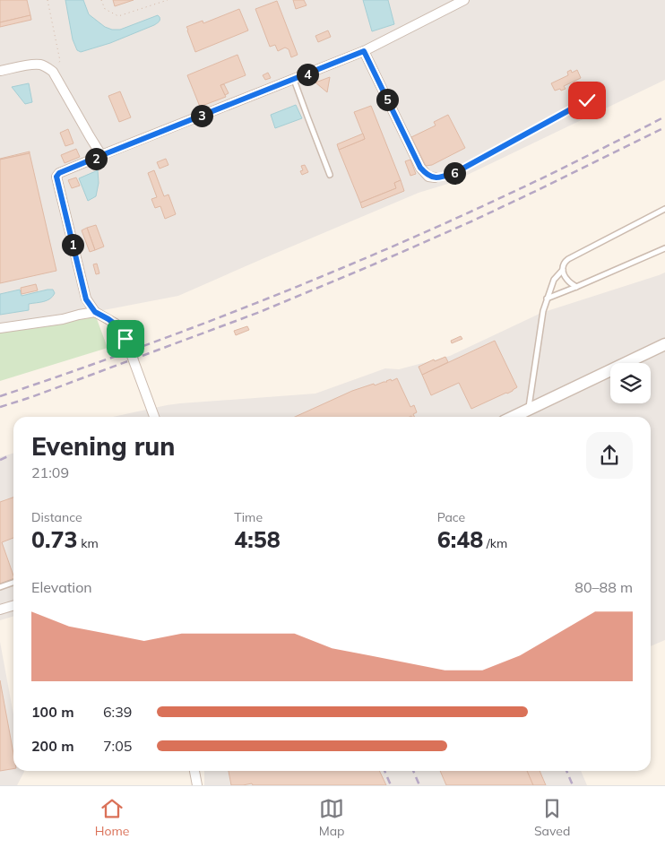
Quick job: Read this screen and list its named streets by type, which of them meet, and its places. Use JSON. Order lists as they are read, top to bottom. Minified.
{"page":{"pins":["4","5","3","2","6","1"],"heading":["Evening run","21:09"],"stats":[["Distance","0.73 km"],["Time","4:58"],["Pace","6:48 /km"]],"chart":["Elevation","80–88 m"],"list":[{"name":"100 m","note":"6:39"},{"name":"200 m","note":"7:05"}],"tabs":["Home","Map","Saved"]}}
